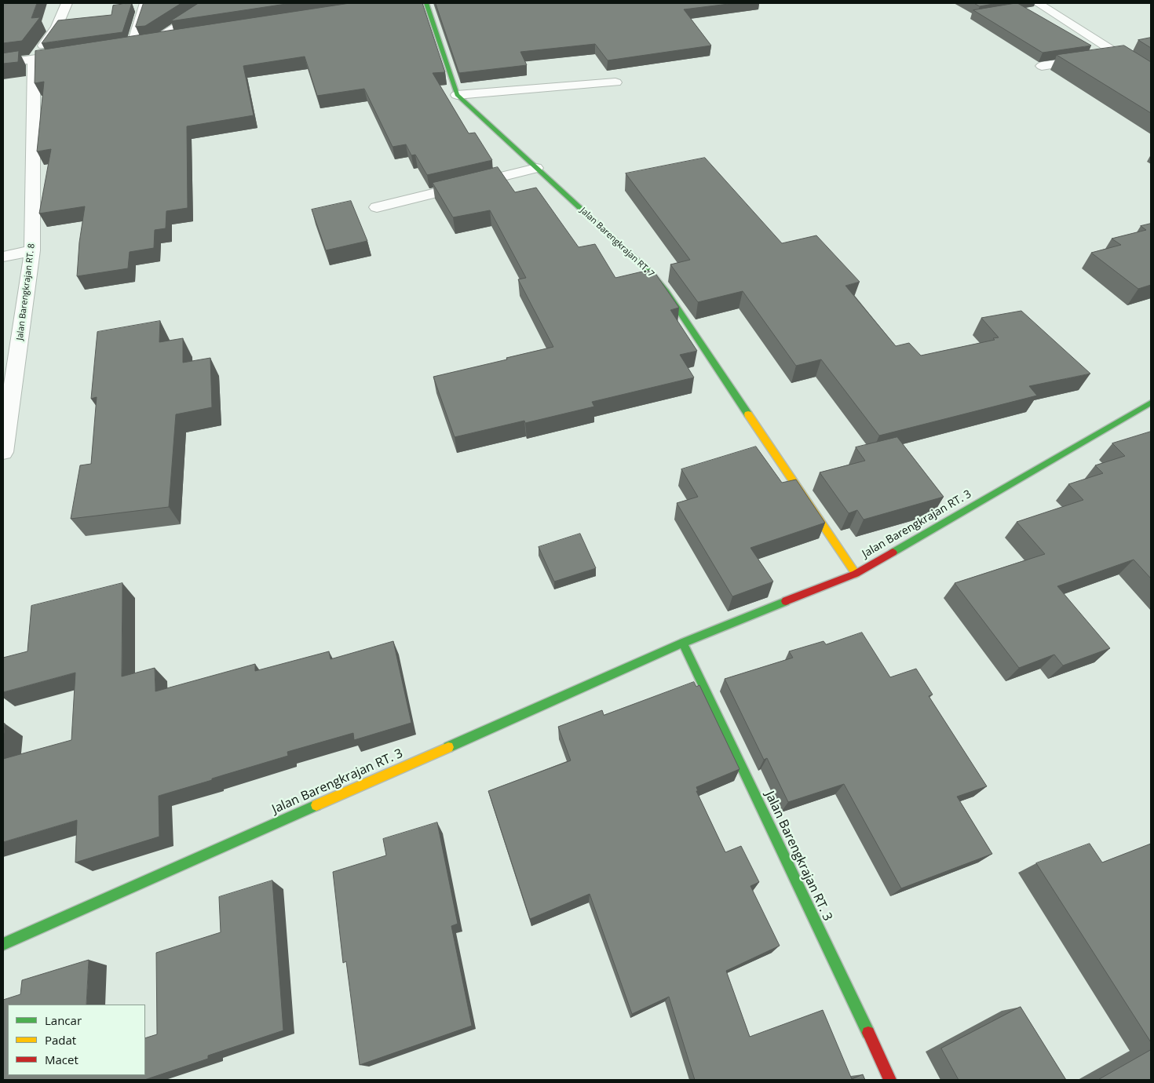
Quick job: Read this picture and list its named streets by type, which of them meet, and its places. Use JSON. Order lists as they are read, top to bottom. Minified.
{"streets":{"street":["Jalan Barengkrajan RT. 7","Jalan Barengkrajan RT. 8","Jalan Barengkrajan RT. 3"]},"crossings":[["Jalan Barengkrajan RT. 7","Jalan Barengkrajan RT. 3"]],"legend":["Lancar","Padat","Macet"]}
